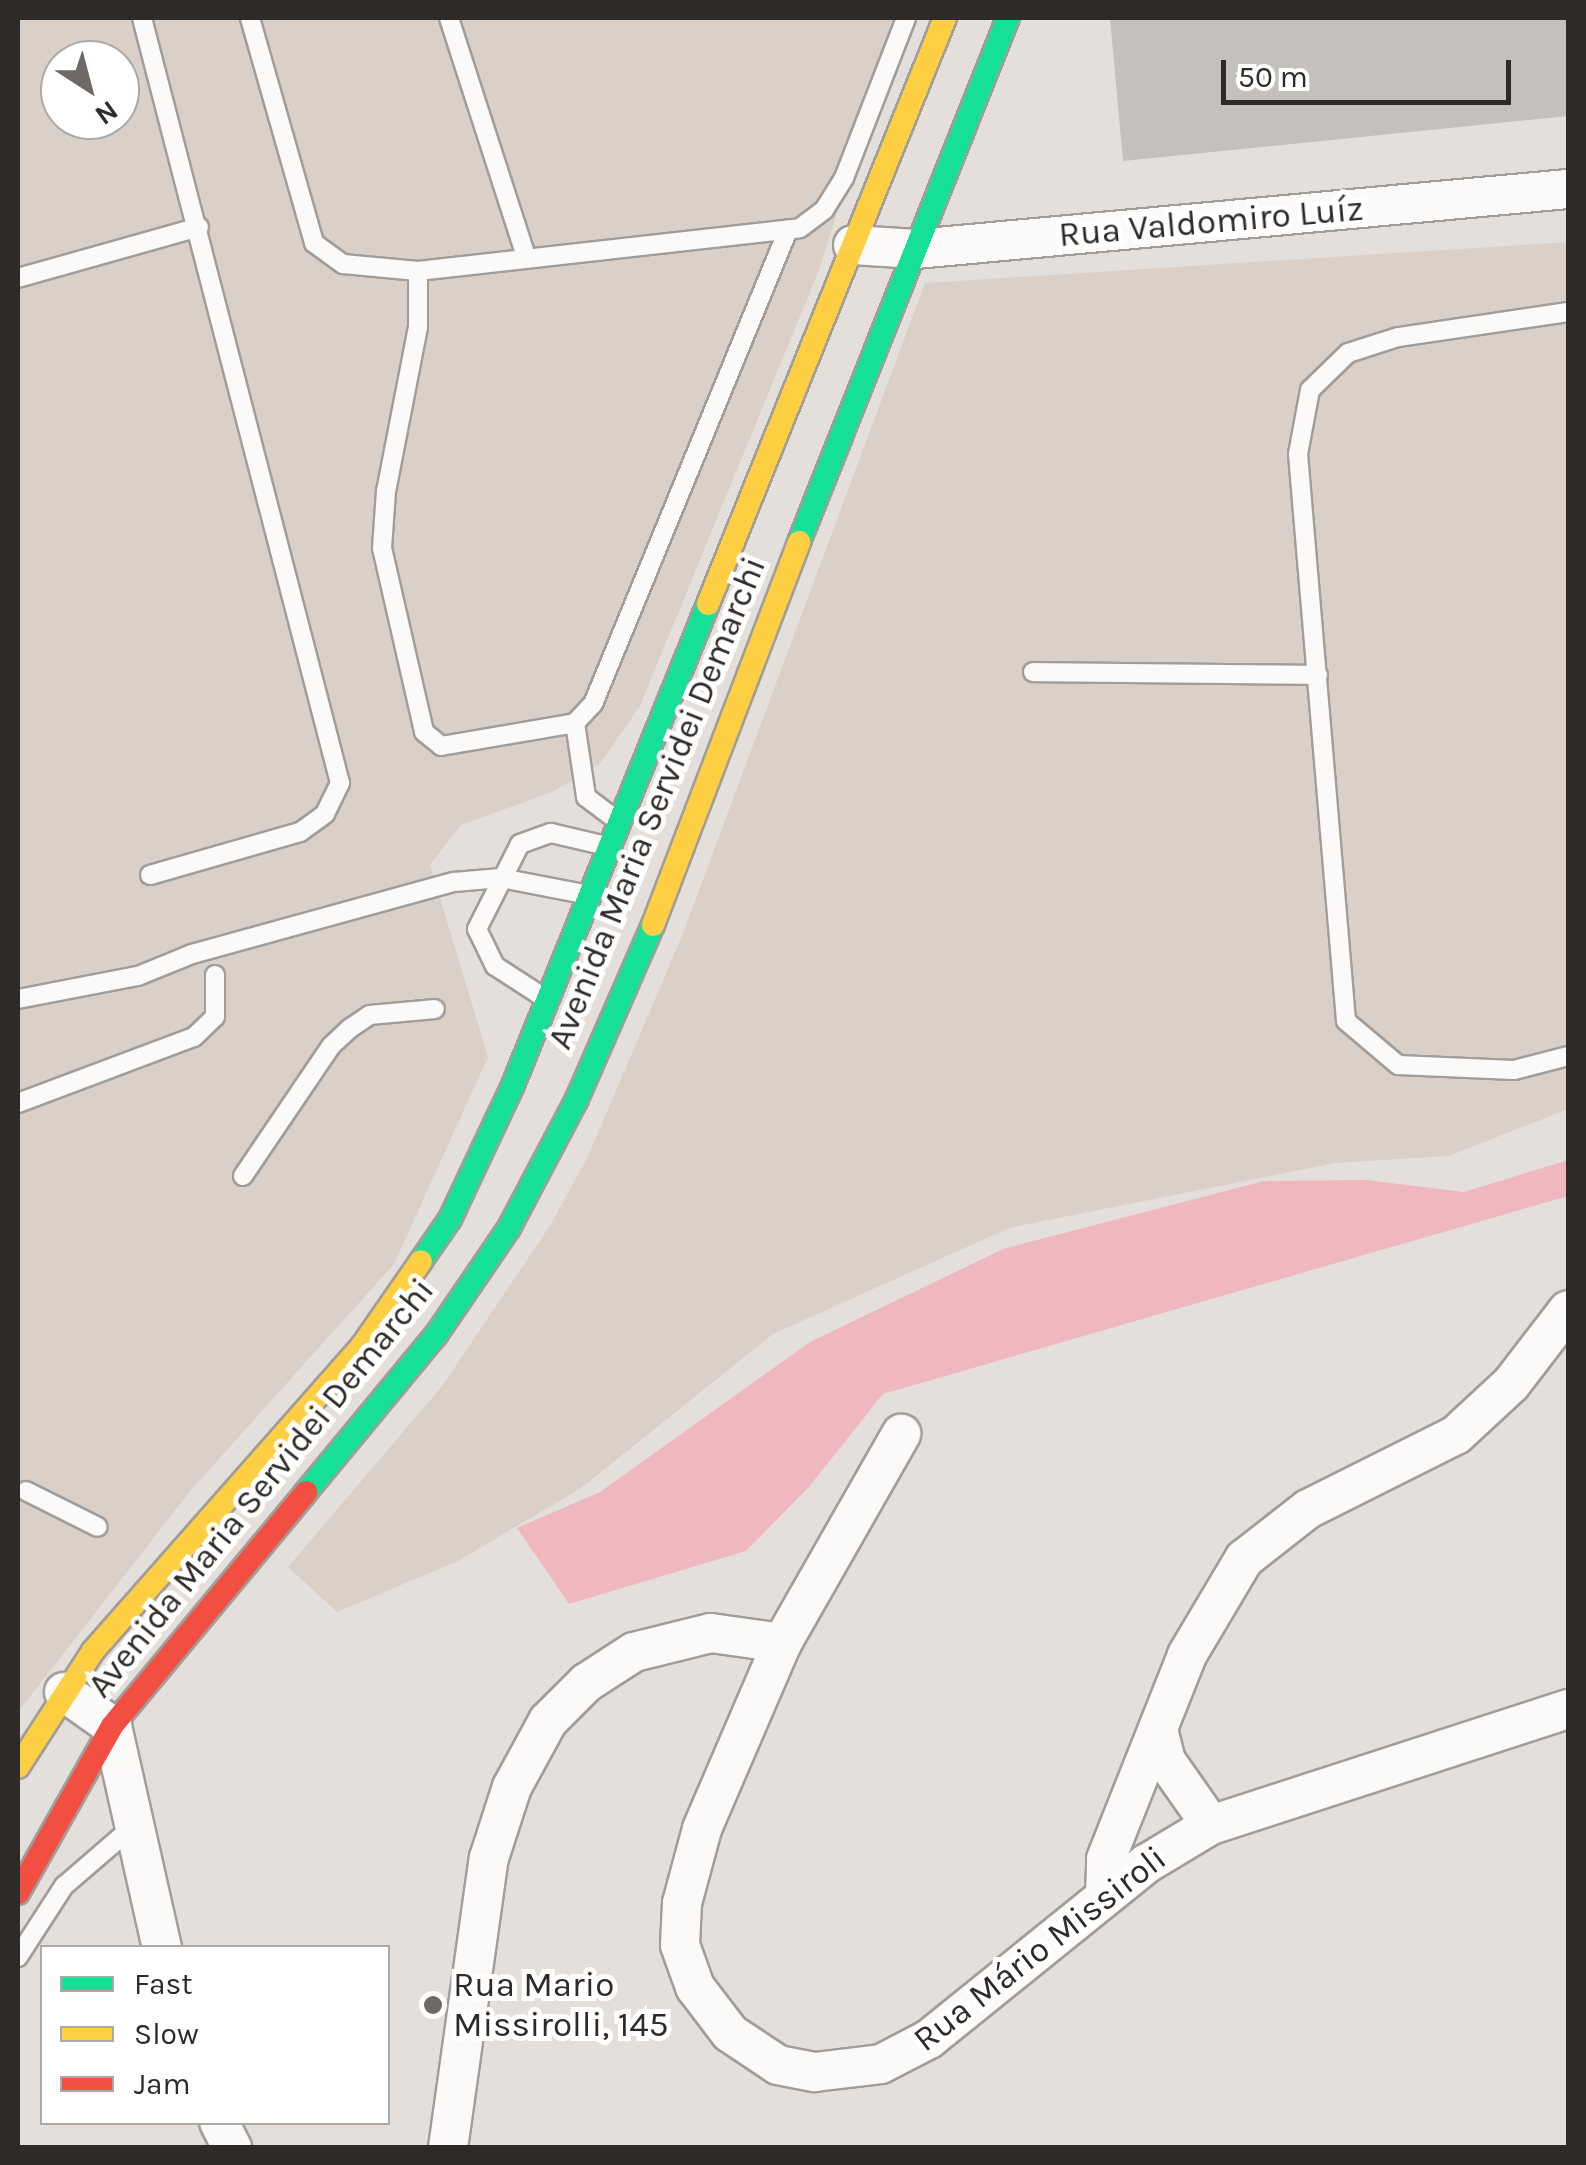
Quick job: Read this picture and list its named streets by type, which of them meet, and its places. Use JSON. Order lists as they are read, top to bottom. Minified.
{"streets":{"main road":["Avenida Maria Servidei Demarchi"],"street":["Rua Valdomiro Luíz","Rua Mário Missiroli"]},"crossings":[["Rua Valdomiro Luíz","Avenida Maria Servidei Demarchi"]],"places":["Rua Mario Missirolli, 145"],"legend":["Fast","Slow","Jam"],"scale_bar":"50 m","north":"bottom right"}
